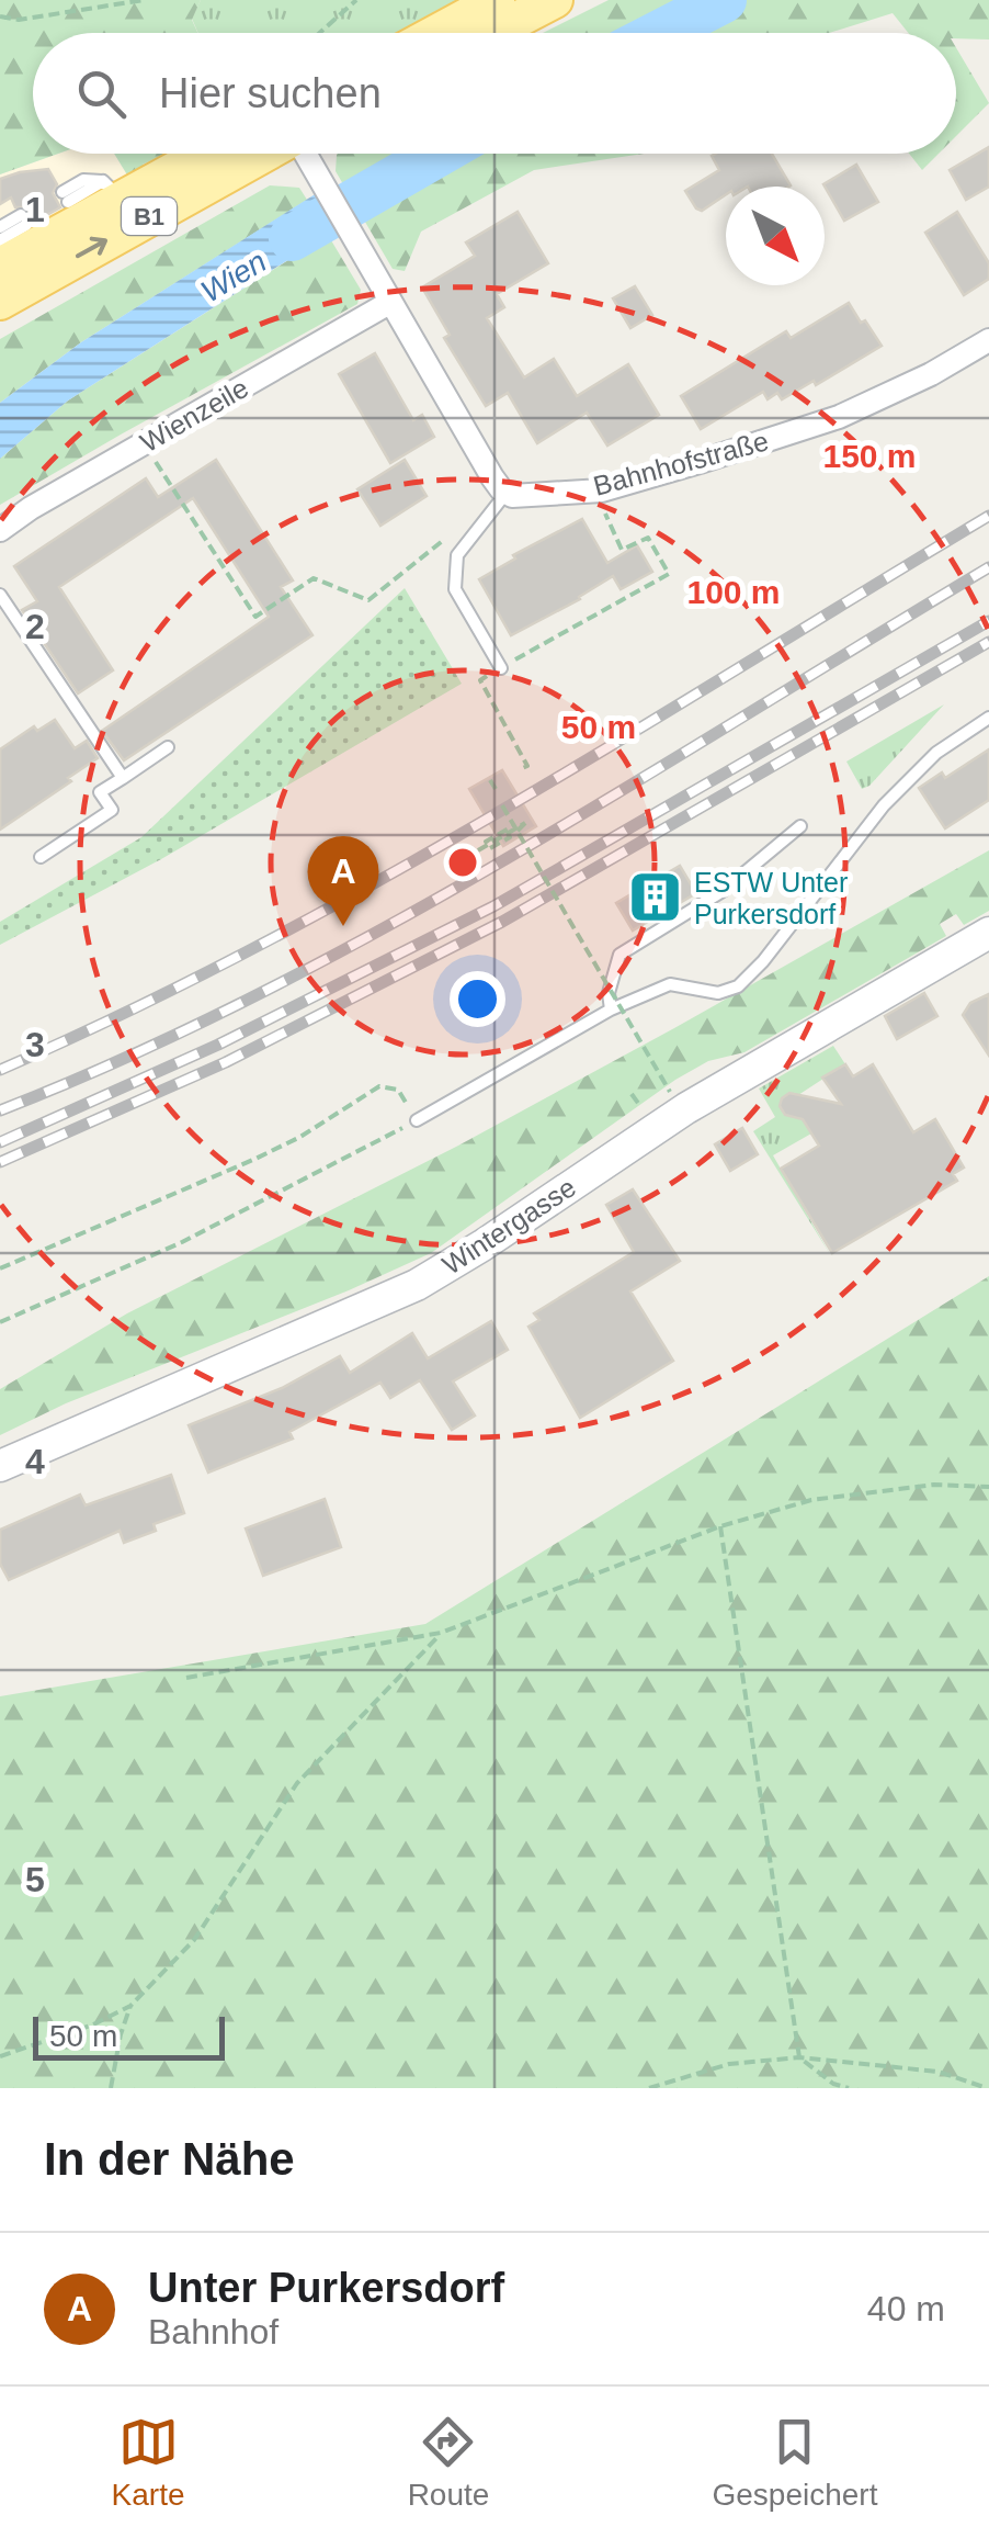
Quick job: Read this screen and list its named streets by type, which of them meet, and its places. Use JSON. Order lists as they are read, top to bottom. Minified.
{"streets":{"main road":["B1"],"street":["Wienzeile","Bahnhofstraße","Wintergasse"]},"water":["Wien"],"places":{"building":["ESTW Unter Purkersdorf"]},"scale_bar":"50 m","north":"bottom right","page":{"search":"Hier suchen","pins":"A","scale":"50 m","heading":"In der Nähe","list":[{"mark":"A","name":"Unter Purkersdorf","note":"Bahnhof","value":"40 m"}],"nav":["Karte","Route","Gespeichert"]},"grid":{"rows":["1","2","3","4","5"]},"rings":["150 m","100 m","50 m"]}
